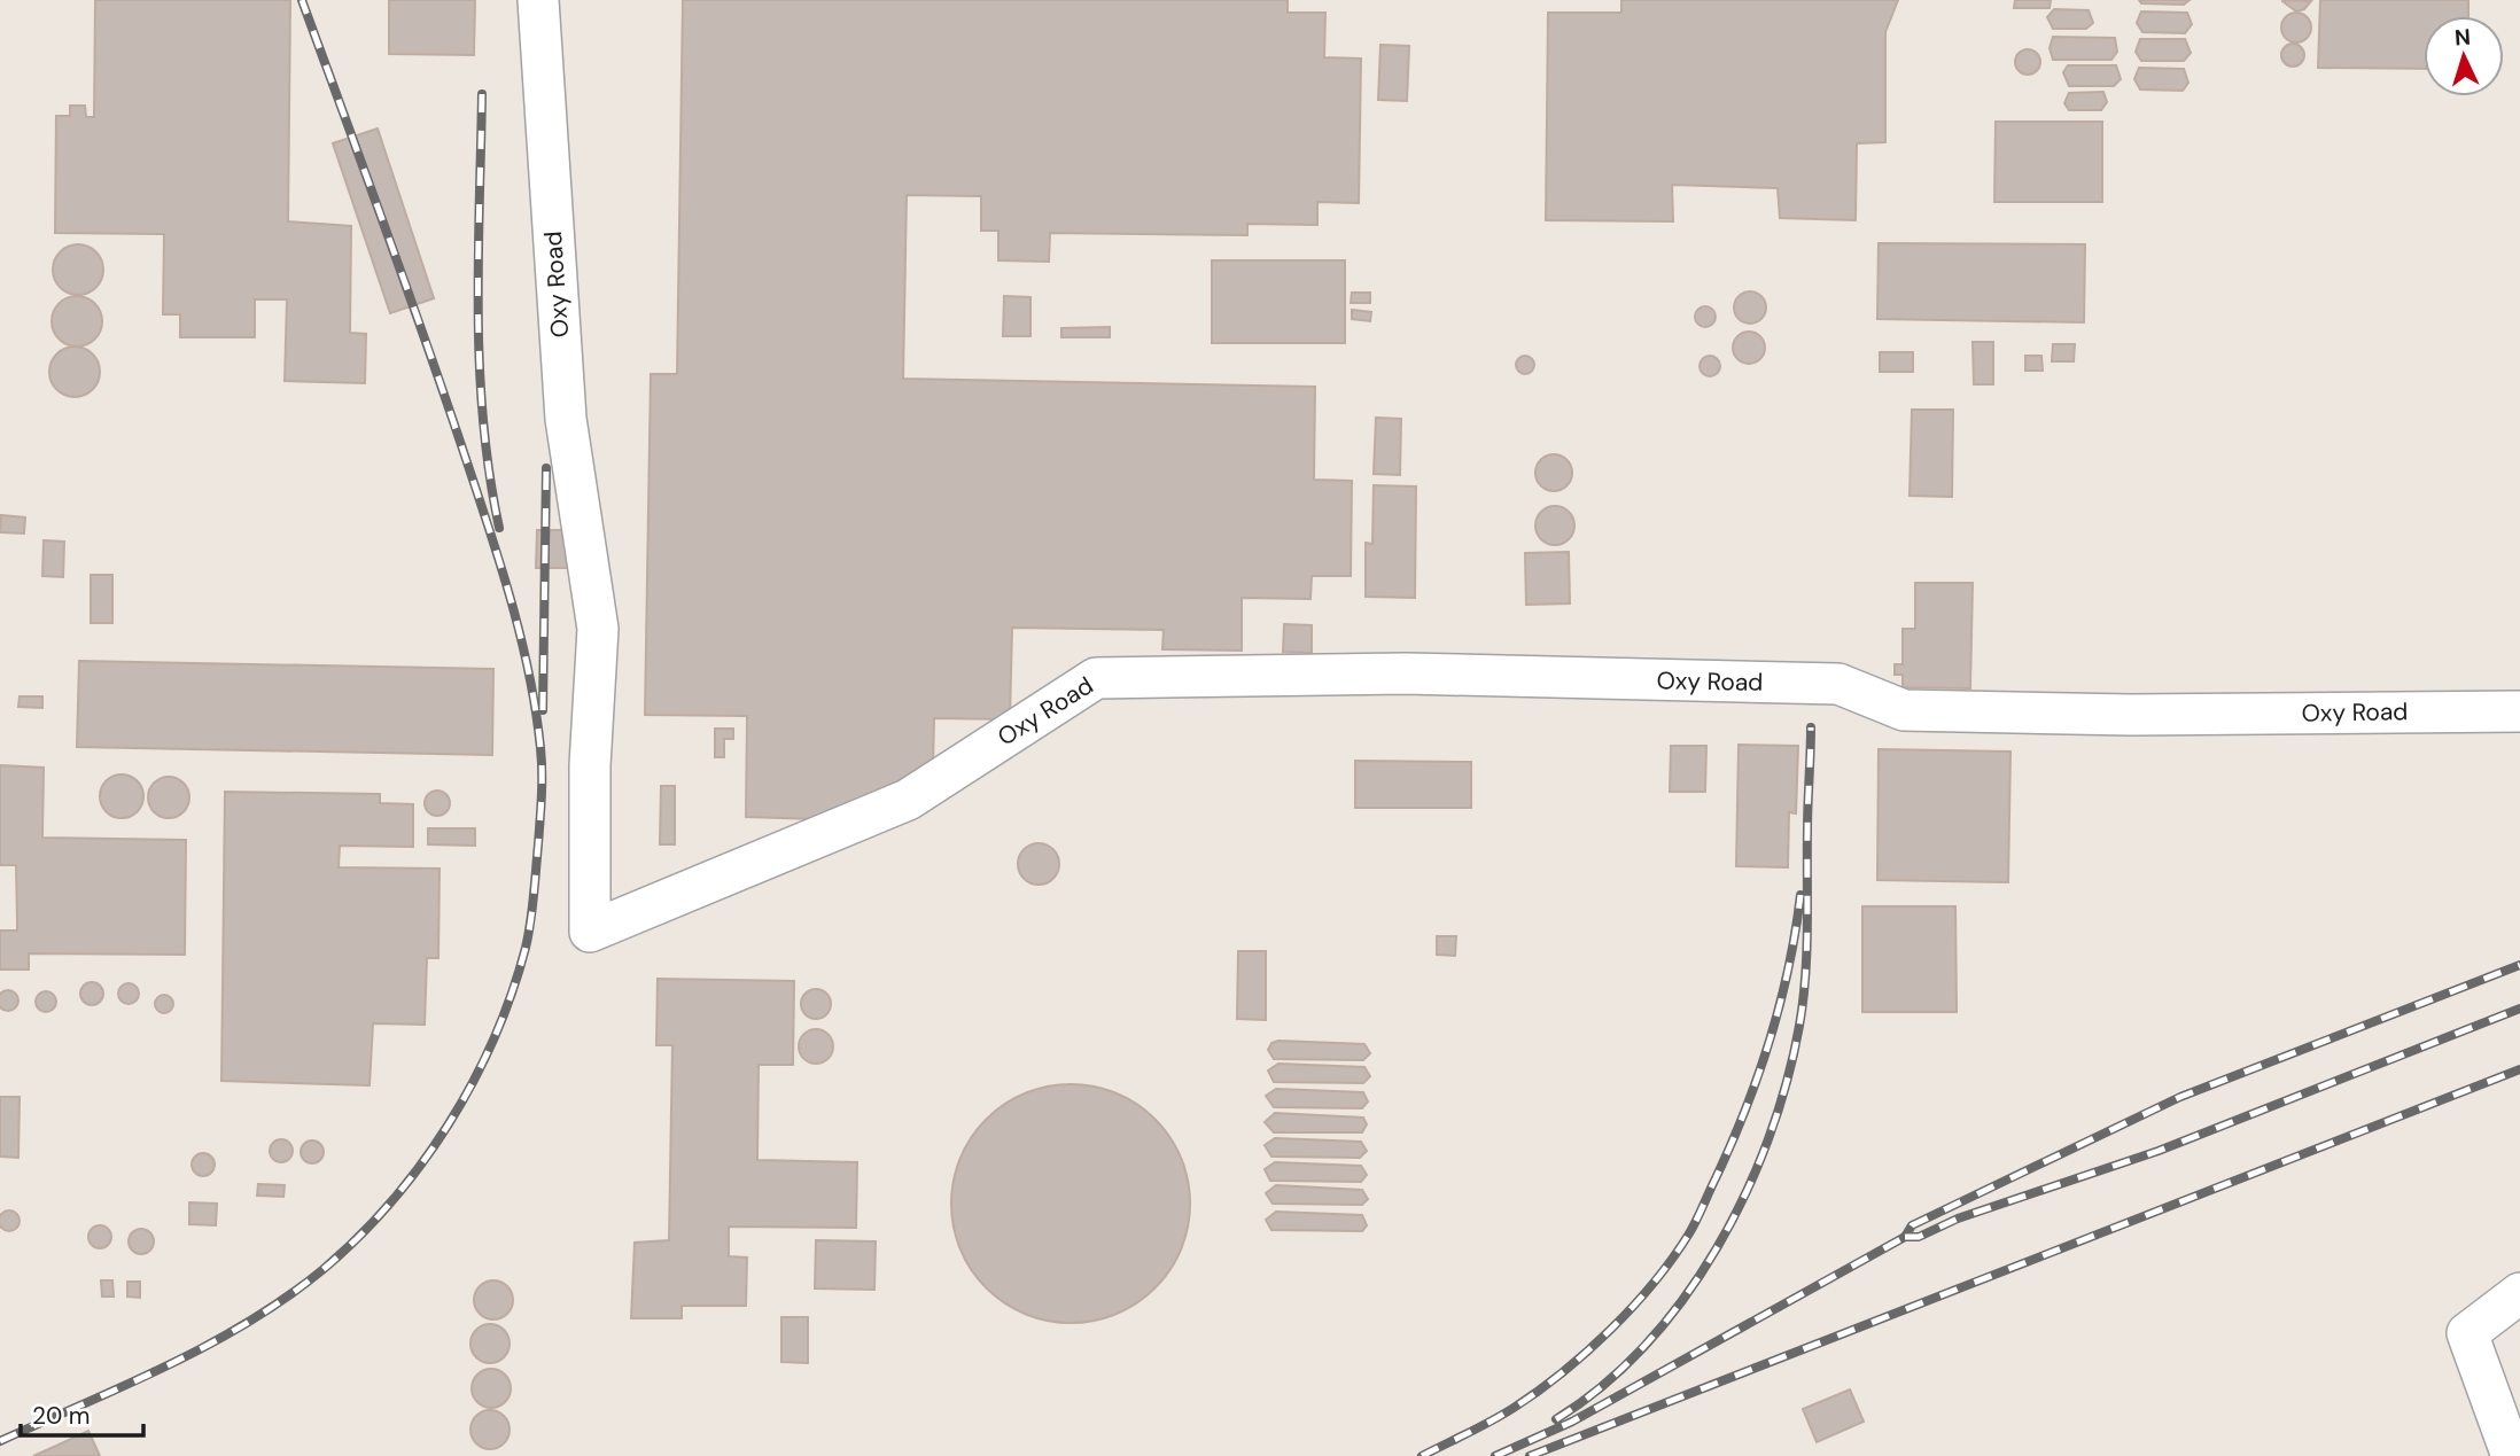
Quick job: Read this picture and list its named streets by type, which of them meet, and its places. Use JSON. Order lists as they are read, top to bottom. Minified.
{"streets":{"street":["Oxy Road"]},"scale_bar":"20 m","north":"top"}
